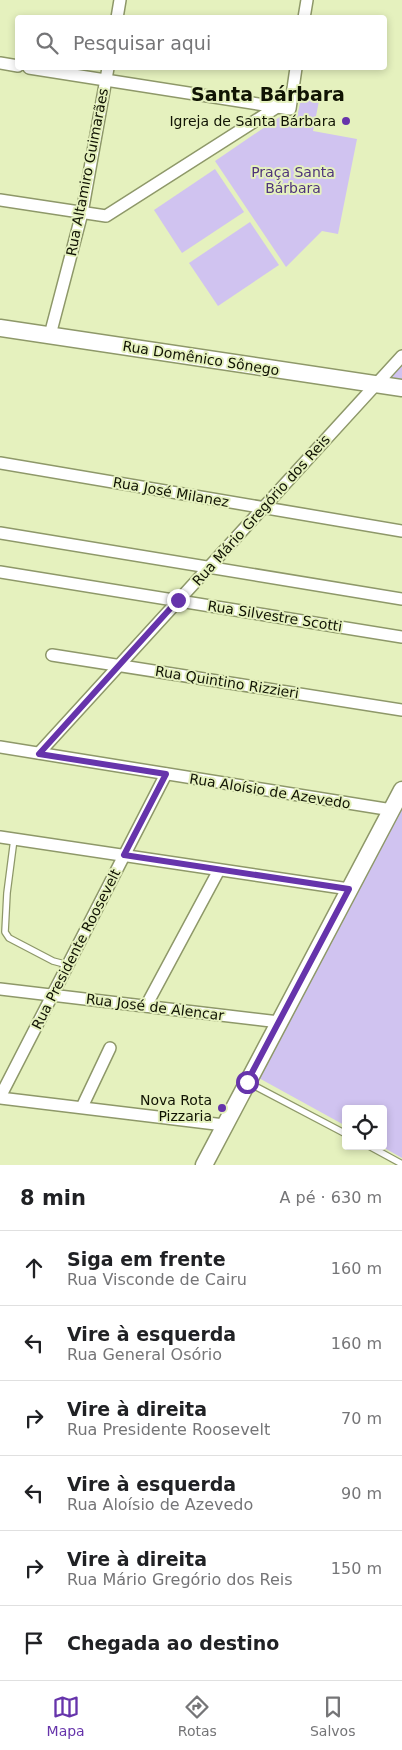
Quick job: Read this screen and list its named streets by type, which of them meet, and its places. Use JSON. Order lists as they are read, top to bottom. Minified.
{"streets":{"street":["Rua Altamiro Guimarães","Rua Domênico Sônego","Rua José Milanez","Rua Mário Gregório dos Reis","Rua Silvestre Scotti","Rua Quintino Rizzieri","Rua Aloísio de Azevedo","Rua Presidente Roosevelt","Rua José de Alencar"]},"crossings":[["Rua Altamiro Guimarães","Rua Domênico Sônego"],["Rua Domênico Sônego","Rua Mário Gregório dos Reis"],["Rua José Milanez","Rua Mário Gregório dos Reis"],["Rua Mário Gregório dos Reis","Rua Silvestre Scotti"],["Rua Mário Gregório dos Reis","Rua Quintino Rizzieri"],["Rua Mário Gregório dos Reis","Rua Aloísio de Azevedo"],["Rua Aloísio de Azevedo","Rua Presidente Roosevelt"],["Rua Presidente Roosevelt","Rua José de Alencar"]],"districts":["Santa Bárbara"],"parks":["Praça Santa Bárbara"],"places":["Igreja de Santa Bárbara","Nova Rota Pizzaria"],"page":{"search":"Pesquisar aqui","heading":["8 min","A pé · 630 m"],"list":[["Siga em frente","Rua Visconde de Cairu","160 m"],["Vire à esquerda","Rua General Osório","160 m"],["Vire à direita","Rua Presidente Roosevelt","70 m"],["Vire à esquerda","Rua Aloísio de Azevedo","90 m"],["Vire à direita","Rua Mário Gregório dos Reis","150 m"],"Chegada ao destino"],"nav":["Mapa","Rotas","Salvos"]}}
